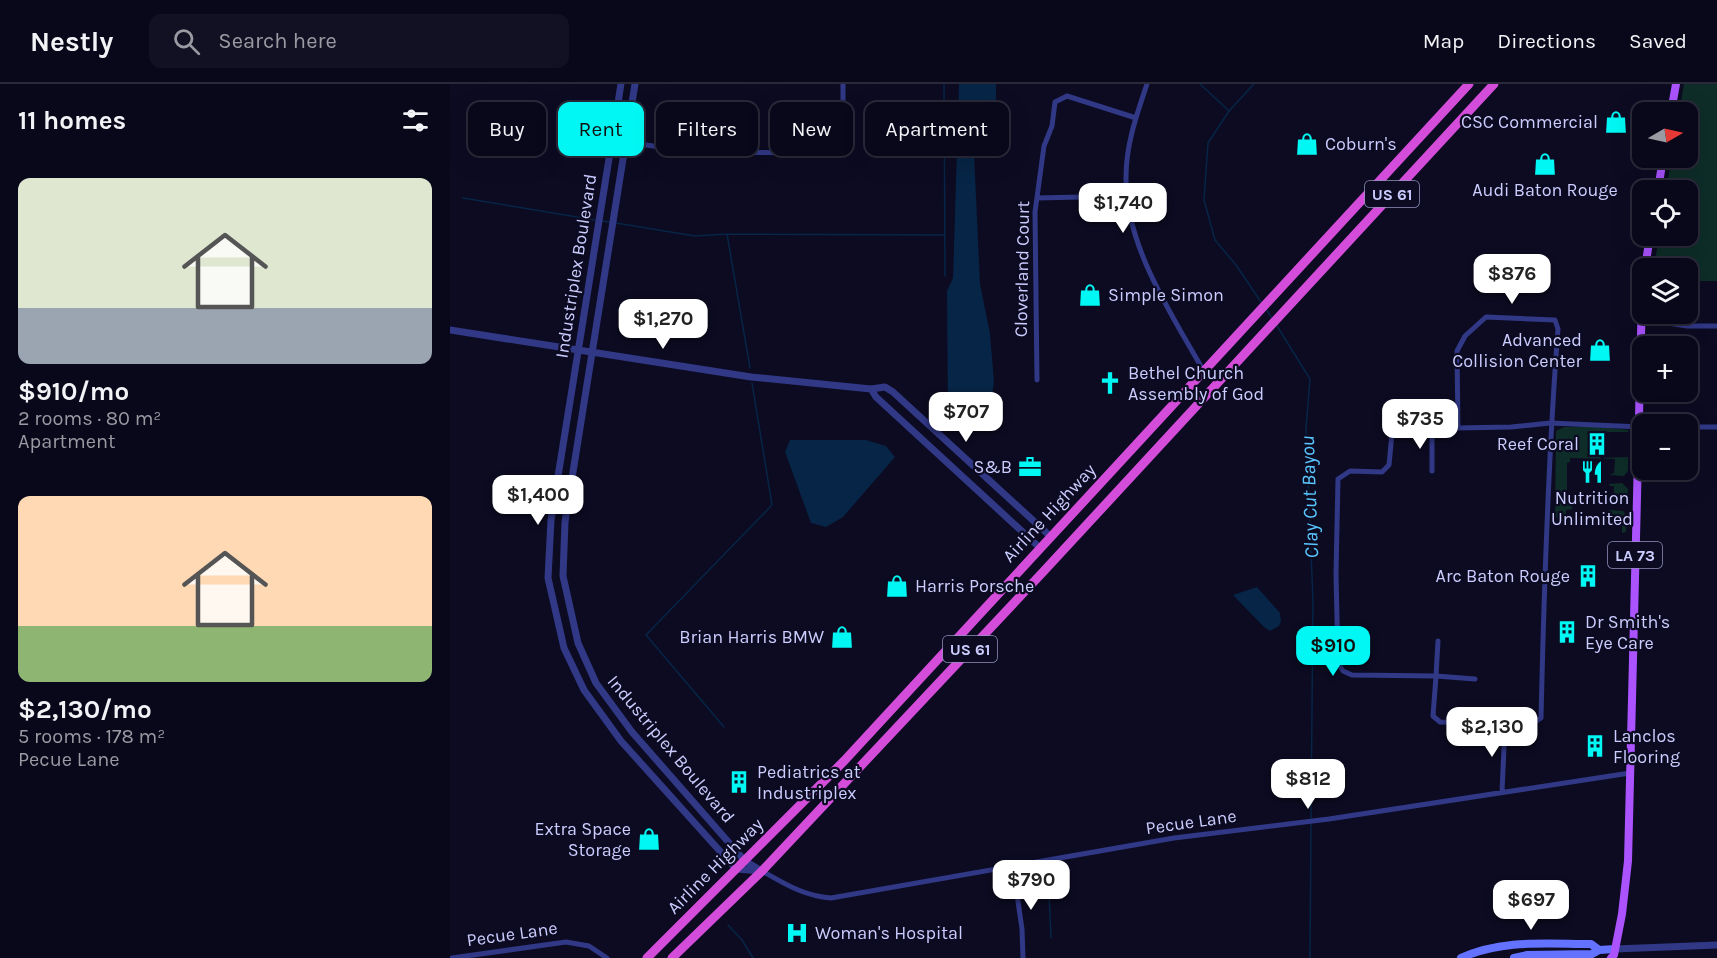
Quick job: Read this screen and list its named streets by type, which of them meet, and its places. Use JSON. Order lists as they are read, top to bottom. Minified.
{"streets":{"highway":["US 61","Airline Highway"],"main road":["LA 73"],"street":["Industriplex Boulevard","Cloverland Court","Pecue Lane"]},"crossings":[["Industriplex Boulevard","Airline Highway"],["Industriplex Boulevard","Pecue Lane"],["Airline Highway","Pecue Lane"],["LA 73","Pecue Lane"]],"water":["Clay Cut Bayou"],"places":{"shop":["CSC Commercial","Coburn's","Audi Baton Rouge","Simple Simon","Advanced Collision Center","Harris Porsche","Brian Harris BMW","Extra Space Storage"],"church":["Bethel Church Assembly of God"],"building":["Reef Coral","Arc Baton Rouge","Dr Smith's Eye Care","Lanclos Flooring","Pediatrics at Industriplex"],"office":["S&B"],"restaurant":["Nutrition Unlimited"],"hospital":["Woman's Hospital"]},"north":"right","page":{"header":"Nestly","search":"Search here","nav":["Map","Directions","Saved"],"heading":"11 homes","map_buttons":["+","−"],"chip":["Buy","Rent","Filters","New","Apartment"],"list":[{"name":"$910/mo","note":"2 rooms · 80 m² · Apartment"},{"name":"$2,130/mo","note":"5 rooms · 178 m² · Pecue Lane"}],"price":["$1,740","$876","$1,270","$707","$735","$1,400","$910","$2,130","$812","$790","$697"]}}
